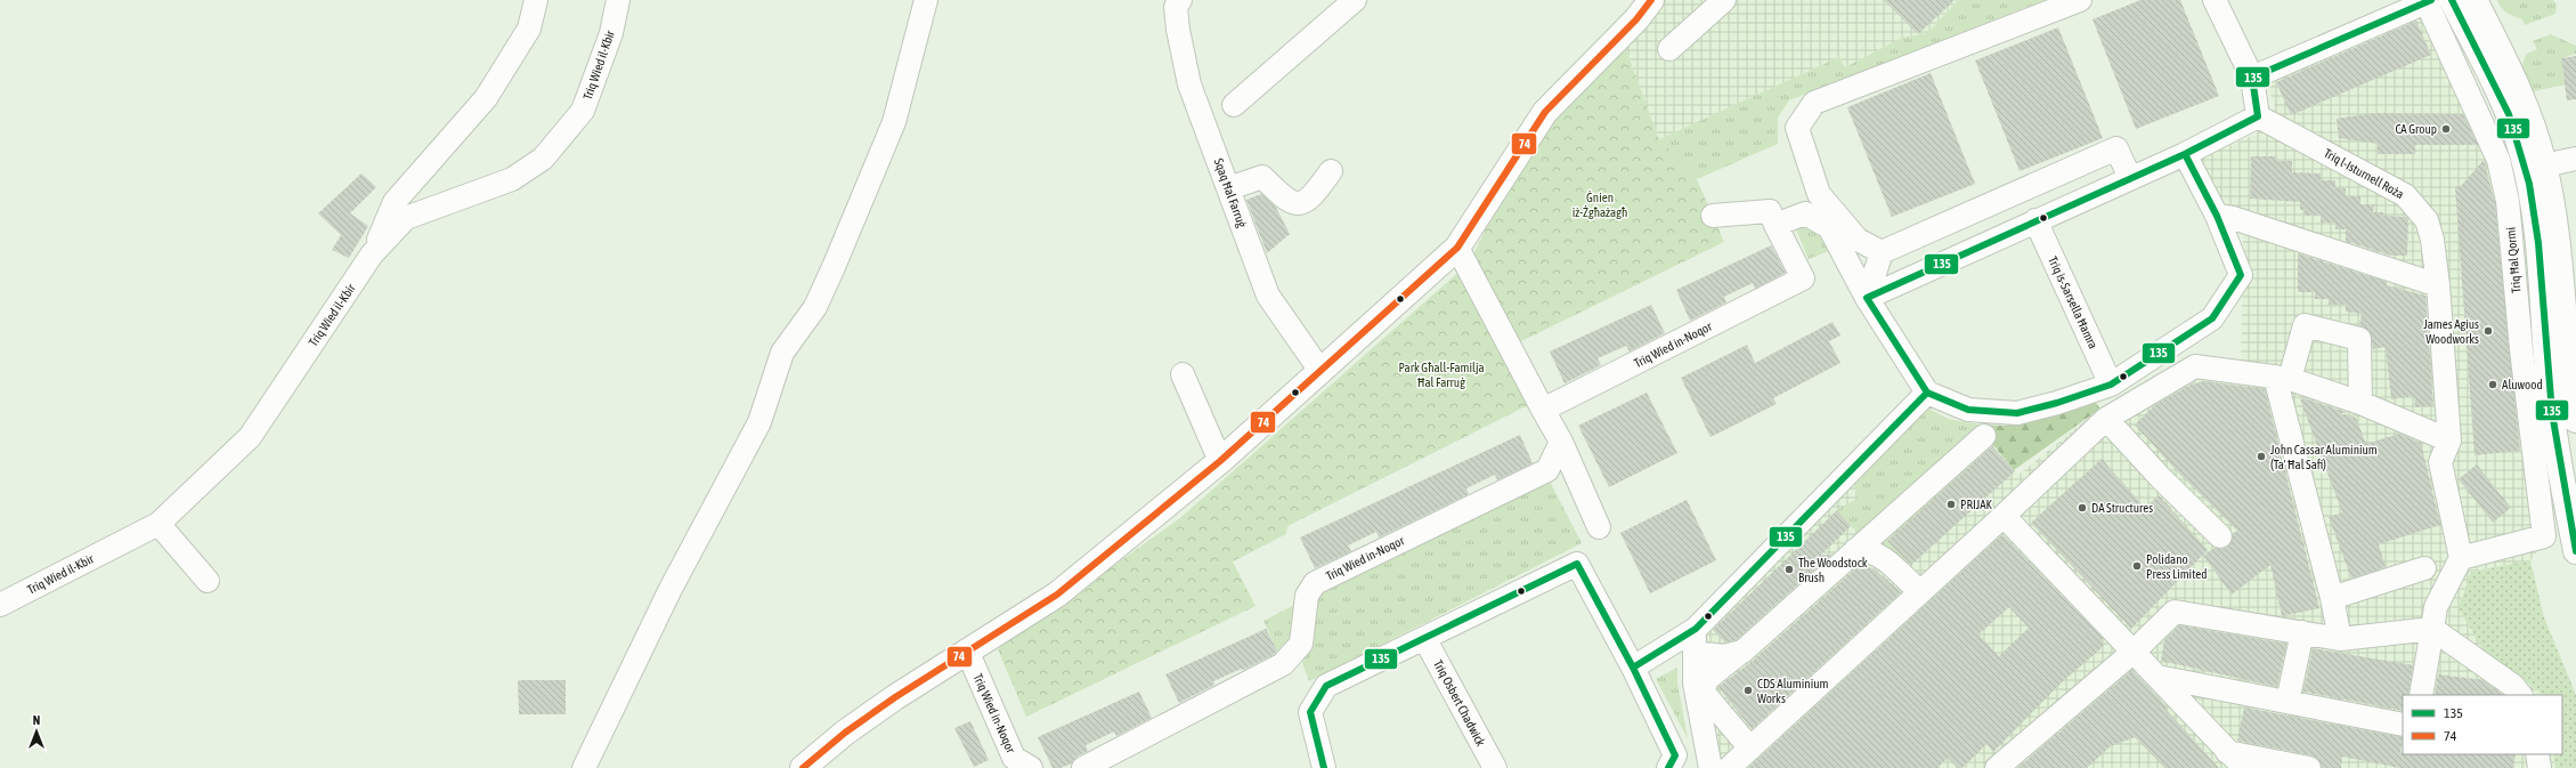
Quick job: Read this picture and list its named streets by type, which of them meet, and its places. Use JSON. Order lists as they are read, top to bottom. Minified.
{"streets":{"main road":["Triq Ħal Qormi"],"street":["Triq Wied il-Kbir","Triq l-Isturnell Roża","Sqaq Ħal Farruġ","Triq is-Sarsella Ħamra","Triq Wied in-Noqor","Triq Osbert Chadwick"]},"parks":["Ġnien iż-Żgħażagħ","Park Għall-Familja Ħal Farruġ"],"places":["CA Group","James Agius Woodworks","Aluwood","John Cassar Aluminium (Ta' Ħal Safi)","PRIJAK","DA Structures","Polidano Press Limited","The Woodstock Brush","CDS Aluminium Works"],"lines":["transit line 135","transit line 74"],"legend":["135","74"],"north":"top"}
